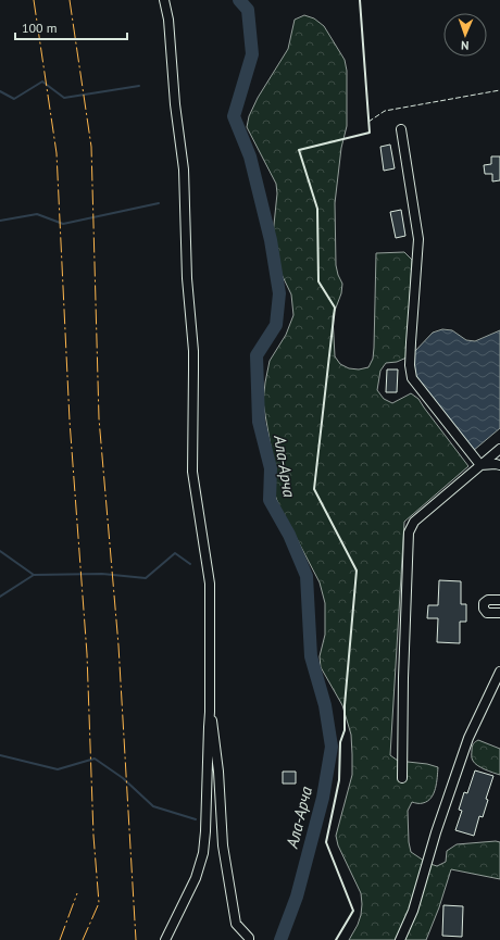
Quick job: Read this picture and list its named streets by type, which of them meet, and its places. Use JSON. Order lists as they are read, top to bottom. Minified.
{"water":["Ала-Арча"],"scale_bar":"100 m","north":"bottom"}
